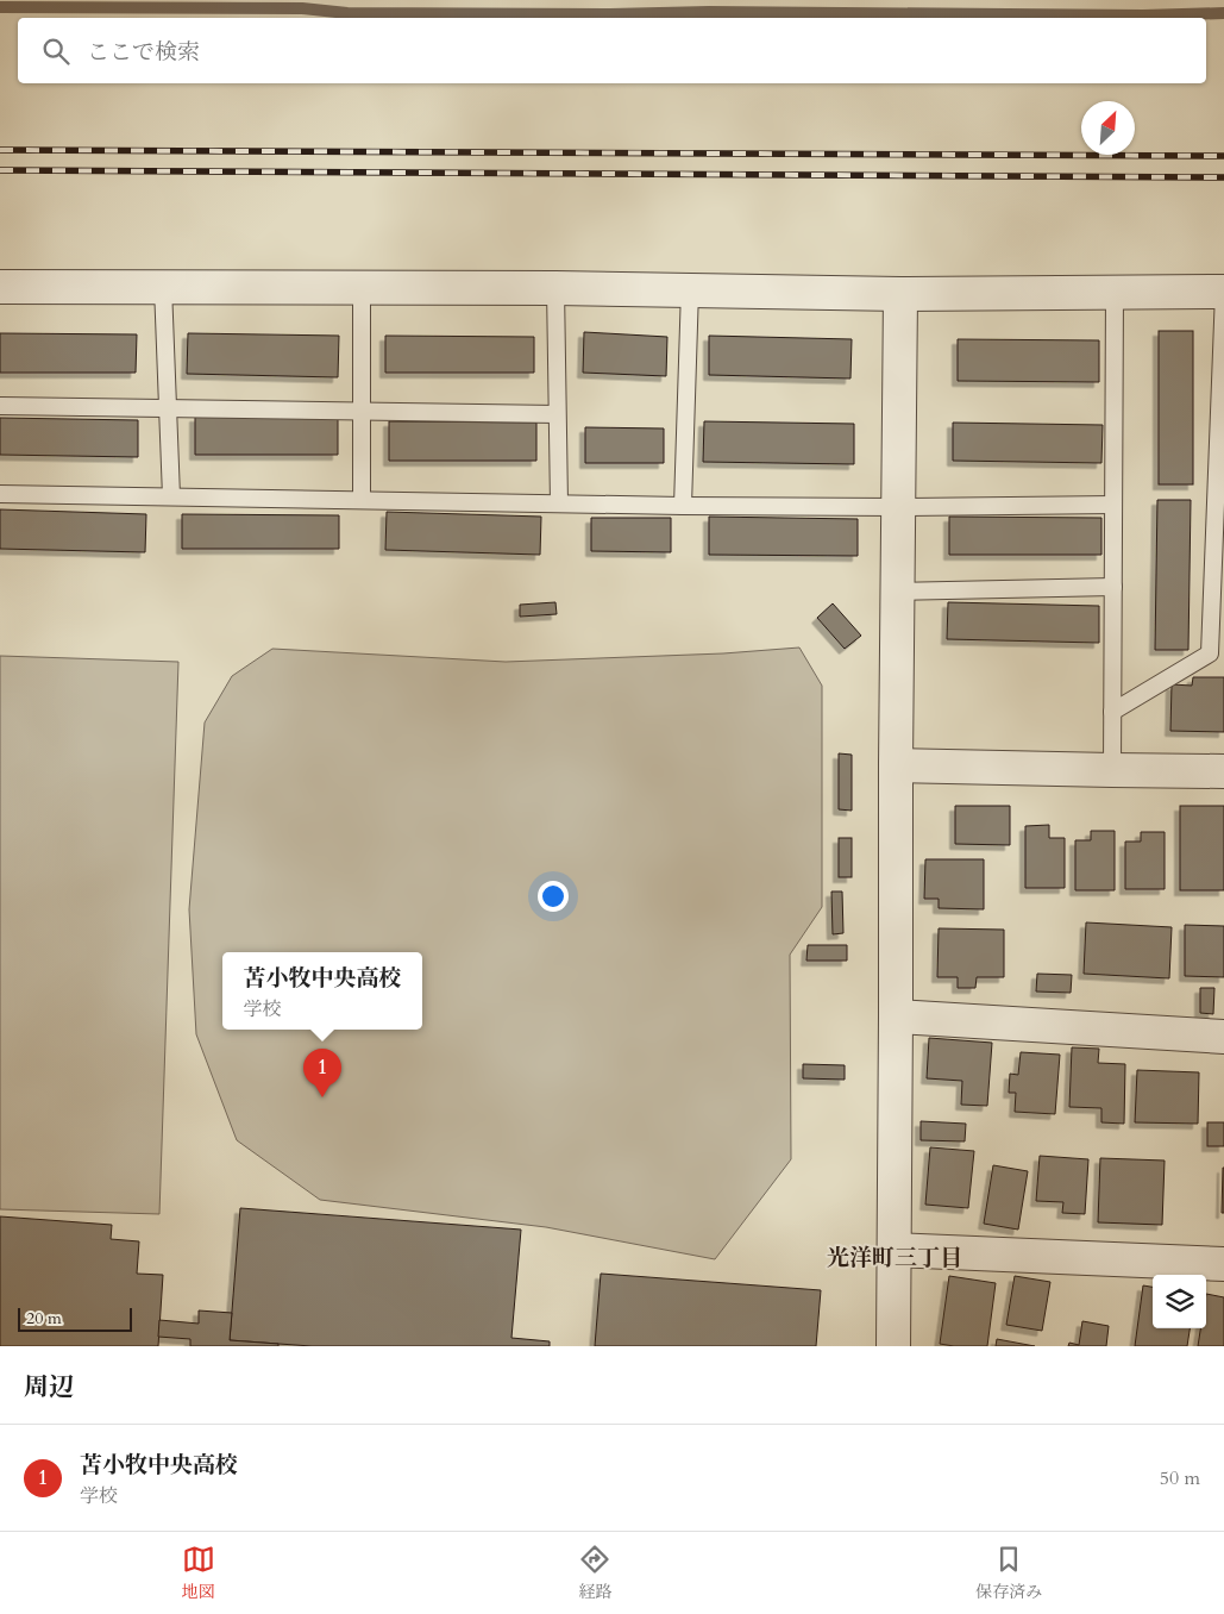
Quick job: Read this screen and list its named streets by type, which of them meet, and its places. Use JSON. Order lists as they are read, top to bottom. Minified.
{"districts":["光洋町三丁目"],"scale_bar":"20 m","north":"top right","page":{"search":"ここで検索","popup":["苫小牧中央高校","学校"],"pins":"1","scale":"20 m","heading":"周辺","list":[{"mark":"1","name":"苫小牧中央高校","note":"学校","value":"50 m"}],"nav":["地図","経路","保存済み"]}}
